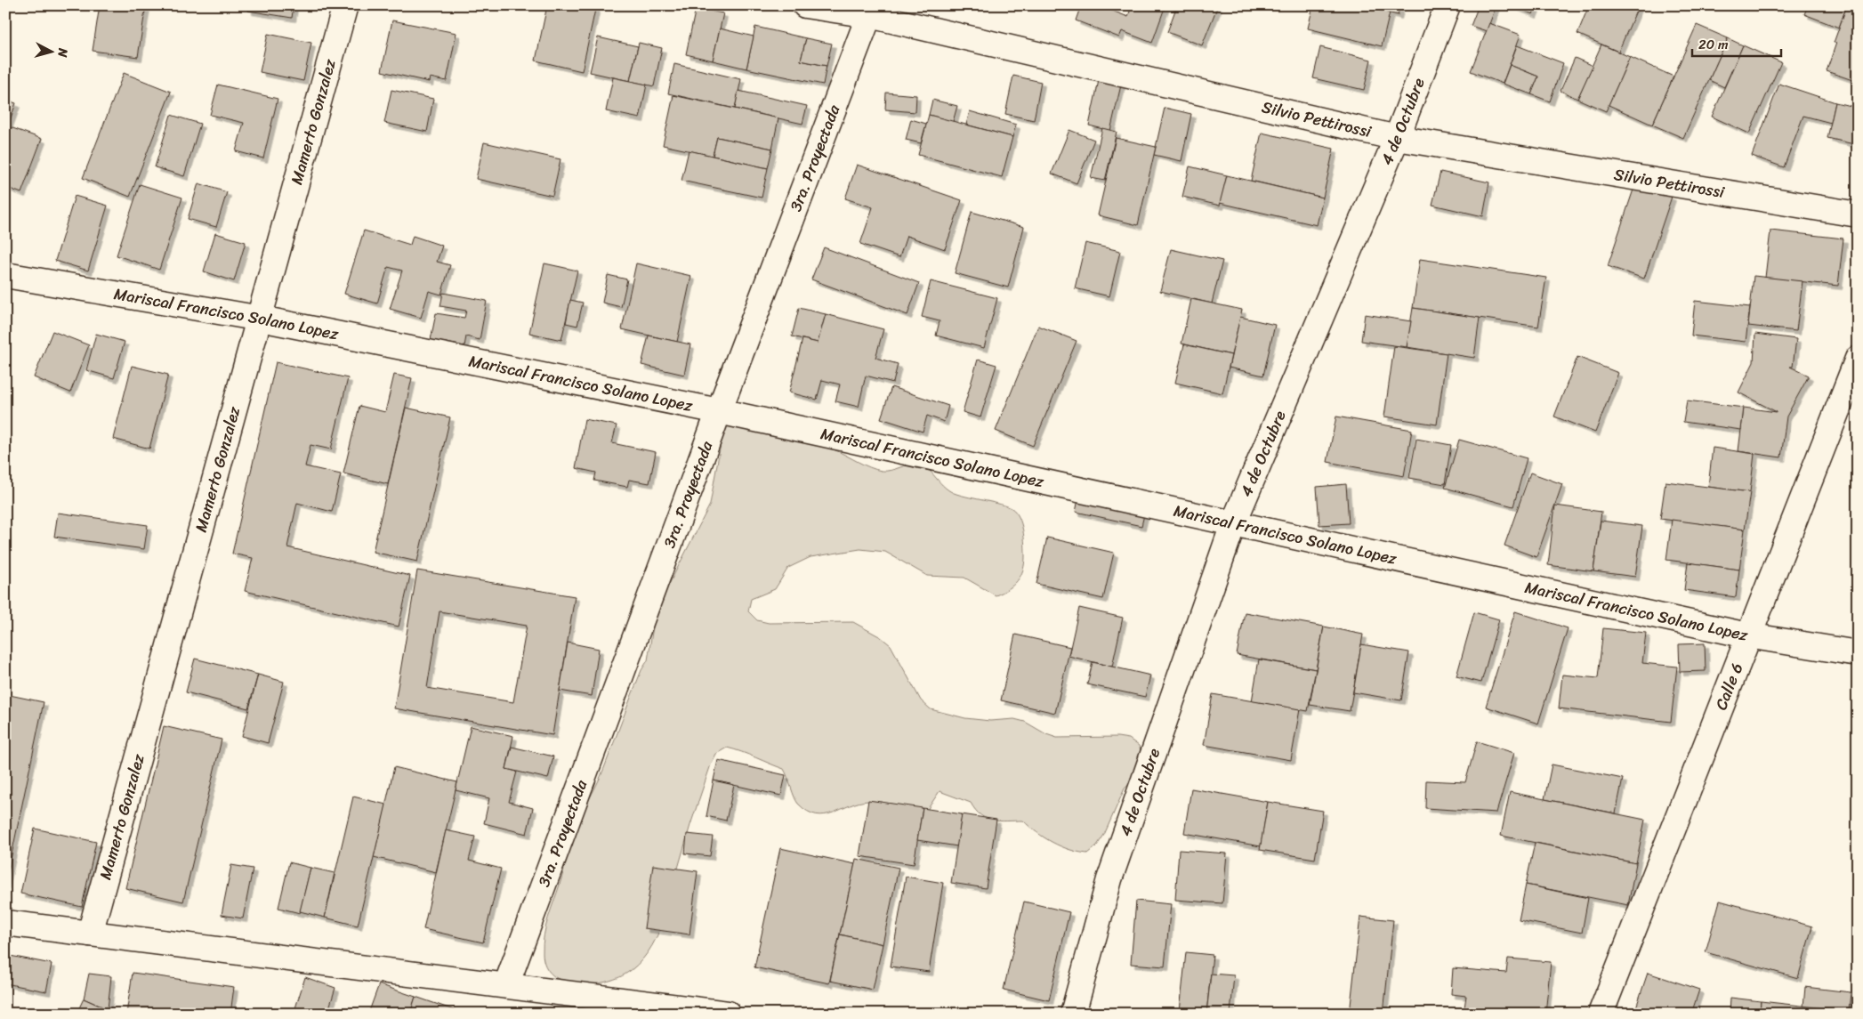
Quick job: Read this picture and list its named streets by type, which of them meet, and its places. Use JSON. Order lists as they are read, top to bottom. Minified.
{"streets":{"street":["Silvio Pettirossi","Mamerto Gonzalez","4 de Octubre","3ra. Proyectada","Mariscal Francisco Solano Lopez","Calle 6"]},"crossings":[["Silvio Pettirossi","4 de Octubre"],["Silvio Pettirossi","3ra. Proyectada"],["Mamerto Gonzalez","Mariscal Francisco Solano Lopez"],["4 de Octubre","Mariscal Francisco Solano Lopez"],["3ra. Proyectada","Mariscal Francisco Solano Lopez"],["Mariscal Francisco Solano Lopez","Calle 6"]],"scale_bar":"20 m","north":"right"}
